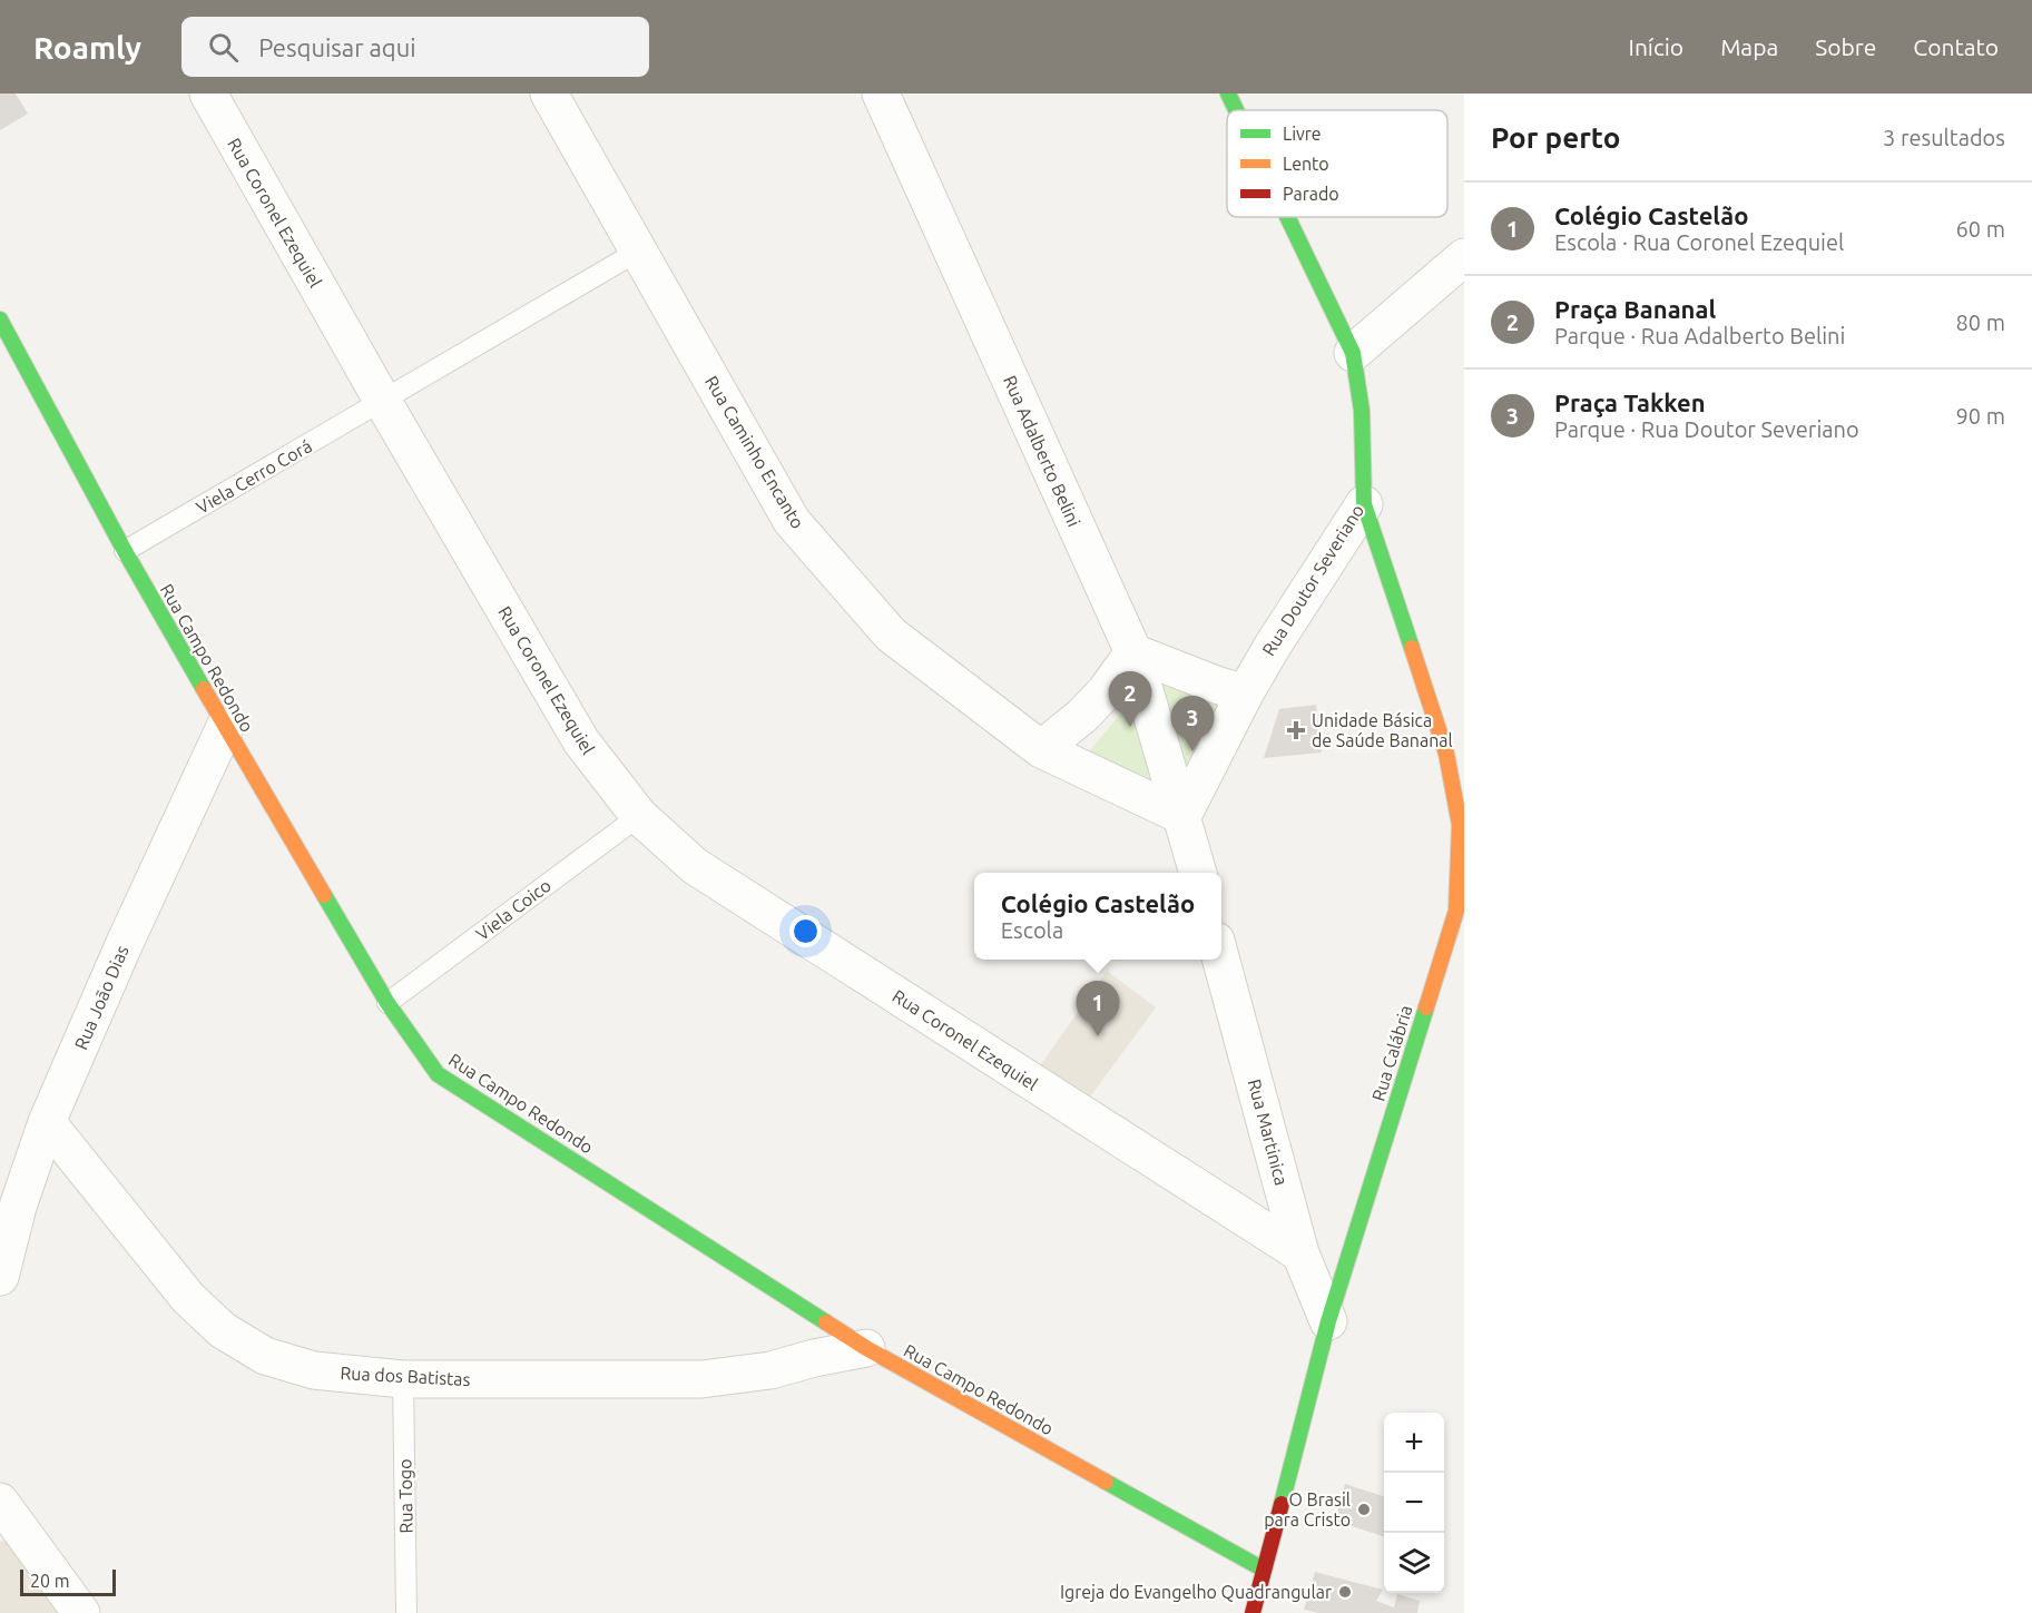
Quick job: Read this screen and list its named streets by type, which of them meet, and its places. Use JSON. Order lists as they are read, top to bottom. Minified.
{"streets":{"street":["Rua Coronel Ezequiel","Rua Adalberto Belini","Rua Caminho Encanto","Rua Doutor Severiano","Rua Campo Redondo","Rua João Dias","Rua Calábria","Rua Martinica","Rua dos Batistas"],"lane":["Viela Cerro Corá","Viela Coico","Rua Togo"]},"crossings":[["Rua Coronel Ezequiel","Viela Cerro Corá"],["Rua Coronel Ezequiel","Viela Coico"],["Rua Coronel Ezequiel","Rua Martinica"],["Rua Adalberto Belini","Rua Caminho Encanto"],["Rua Adalberto Belini","Rua Doutor Severiano"],["Rua Caminho Encanto","Viela Cerro Corá"],["Rua Caminho Encanto","Rua Doutor Severiano"],["Viela Cerro Corá","Rua Campo Redondo"],["Rua Doutor Severiano","Rua Calábria"],["Rua Campo Redondo","Viela Coico"],["Rua Campo Redondo","Rua João Dias"],["Rua Campo Redondo","Rua Calábria"],["Rua Campo Redondo","Rua dos Batistas"],["Rua João Dias","Rua dos Batistas"],["Rua Calábria","Rua Martinica"],["Rua dos Batistas","Rua Togo"]],"places":{"health":["Unidade Básica de Saúde Bananal"],"other":["O Brasil para Cristo","Igreja do Evangelho Quadrangular"]},"legend":["Livre","Lento","Parado"],"scale_bar":"20 m","page":{"header":"Roamly","search":"Pesquisar aqui","nav":["Início","Mapa","Sobre","Contato"],"heading":["Por perto","3 resultados"],"list":[{"mark":"1","name":"Colégio Castelão","note":"Escola · Rua Coronel Ezequiel","value":"60 m"},{"mark":"2","name":"Praça Bananal","note":"Parque · Rua Adalberto Belini","value":"80 m"},{"mark":"3","name":"Praça Takken","note":"Parque · Rua Doutor Severiano","value":"90 m"}],"pins":["2","3","1"],"popup":["Colégio Castelão","Escola"],"map_buttons":["+","−"],"scale":"20 m"}}
